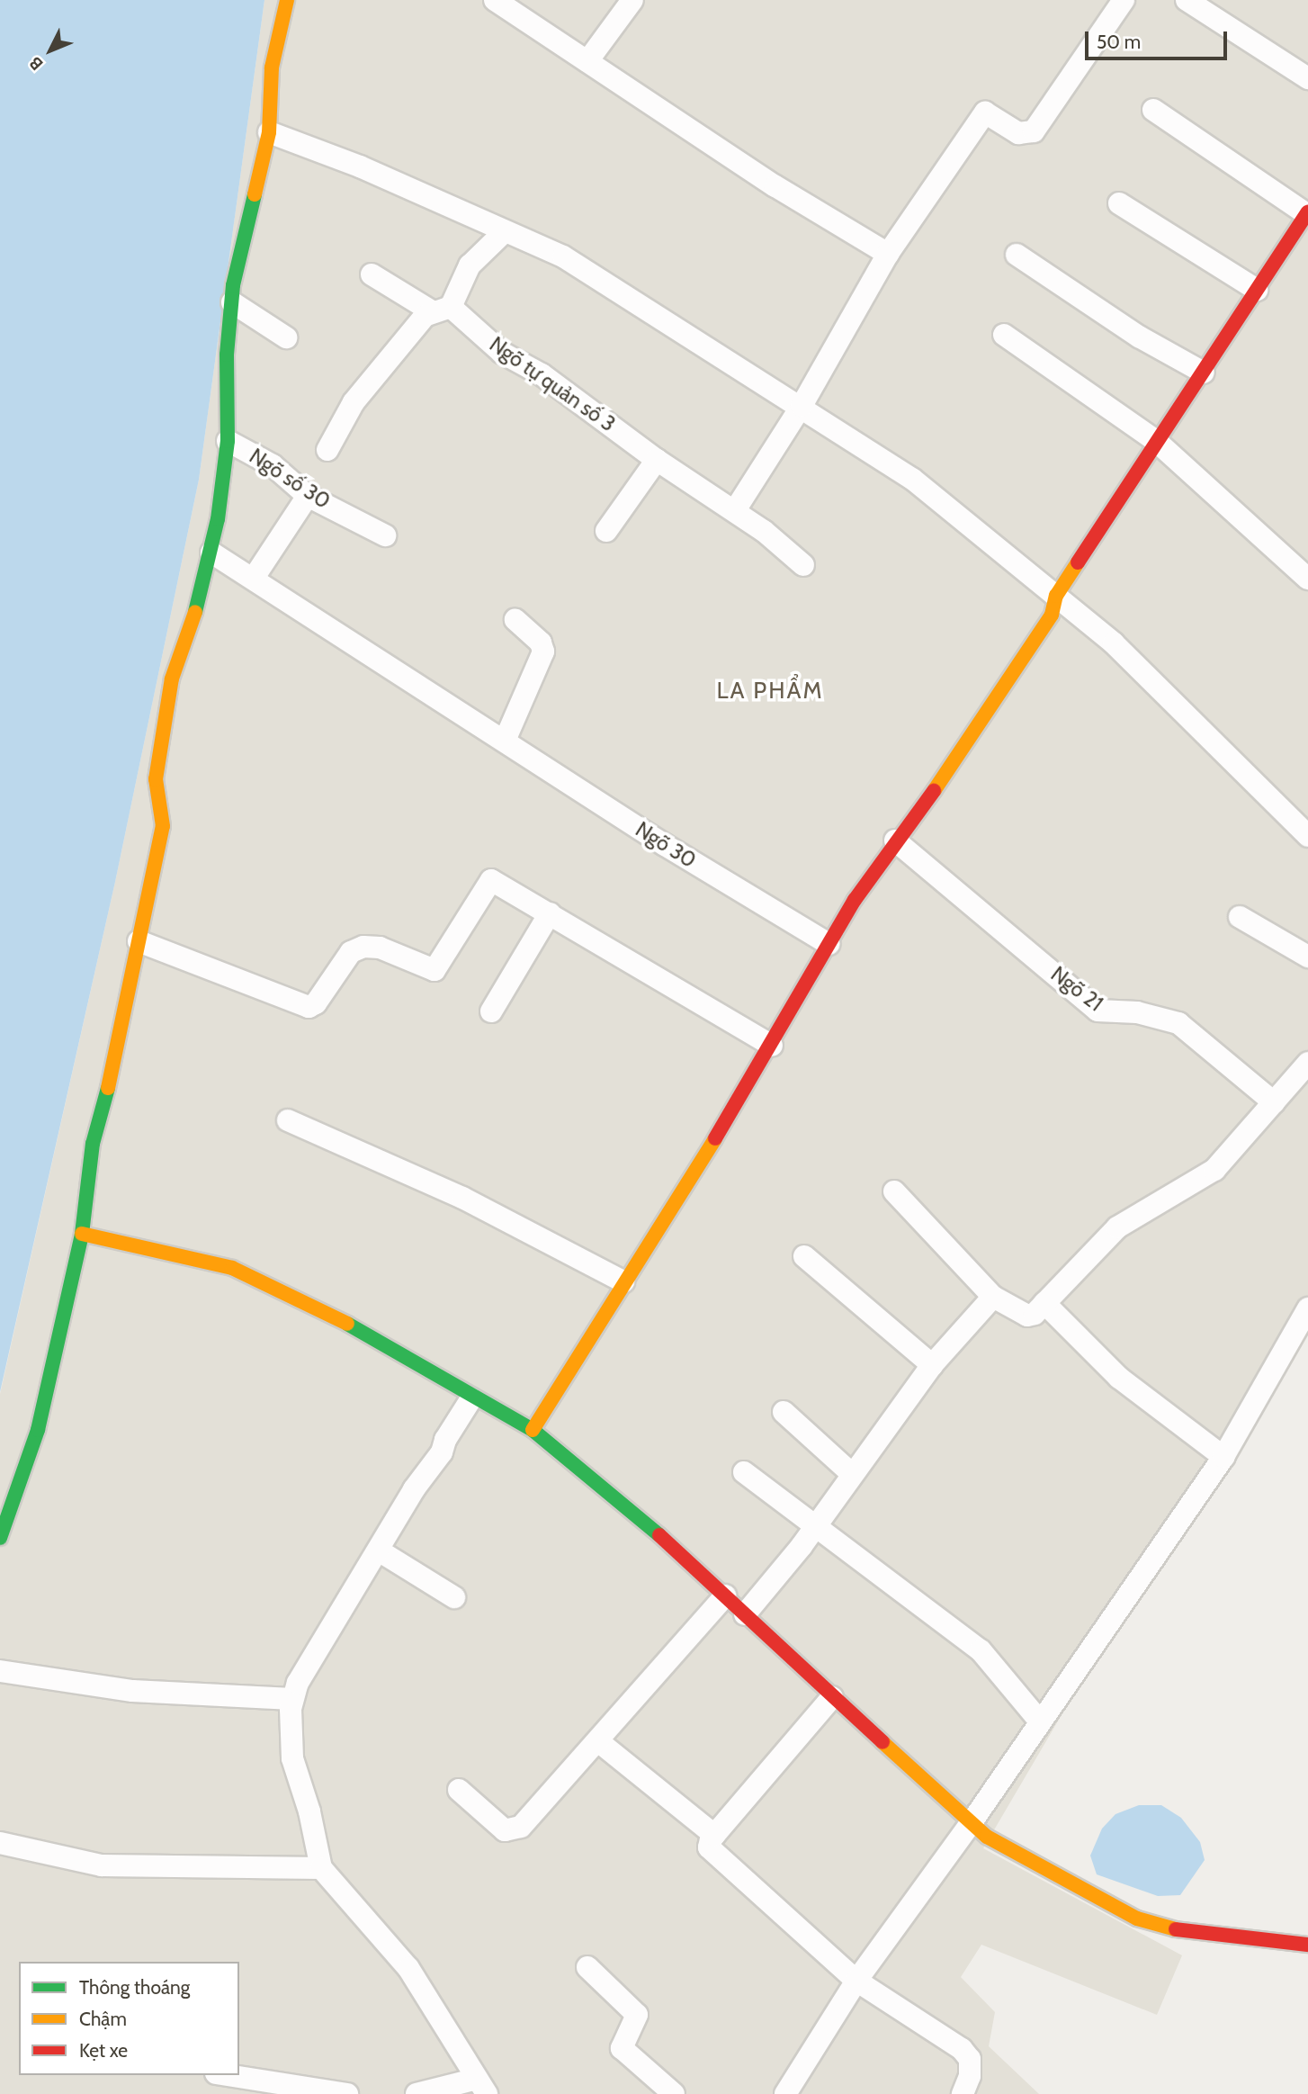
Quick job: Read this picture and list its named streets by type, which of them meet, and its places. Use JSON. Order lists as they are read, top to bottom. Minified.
{"streets":{"street":["Ngõ tự quản số 3","Ngõ số 30","Ngõ 30","Ngõ 21"]},"districts":["LA PHẨM"],"legend":["Thông thoáng","Chậm","Kẹt xe"],"scale_bar":"50 m","north":"bottom left"}
